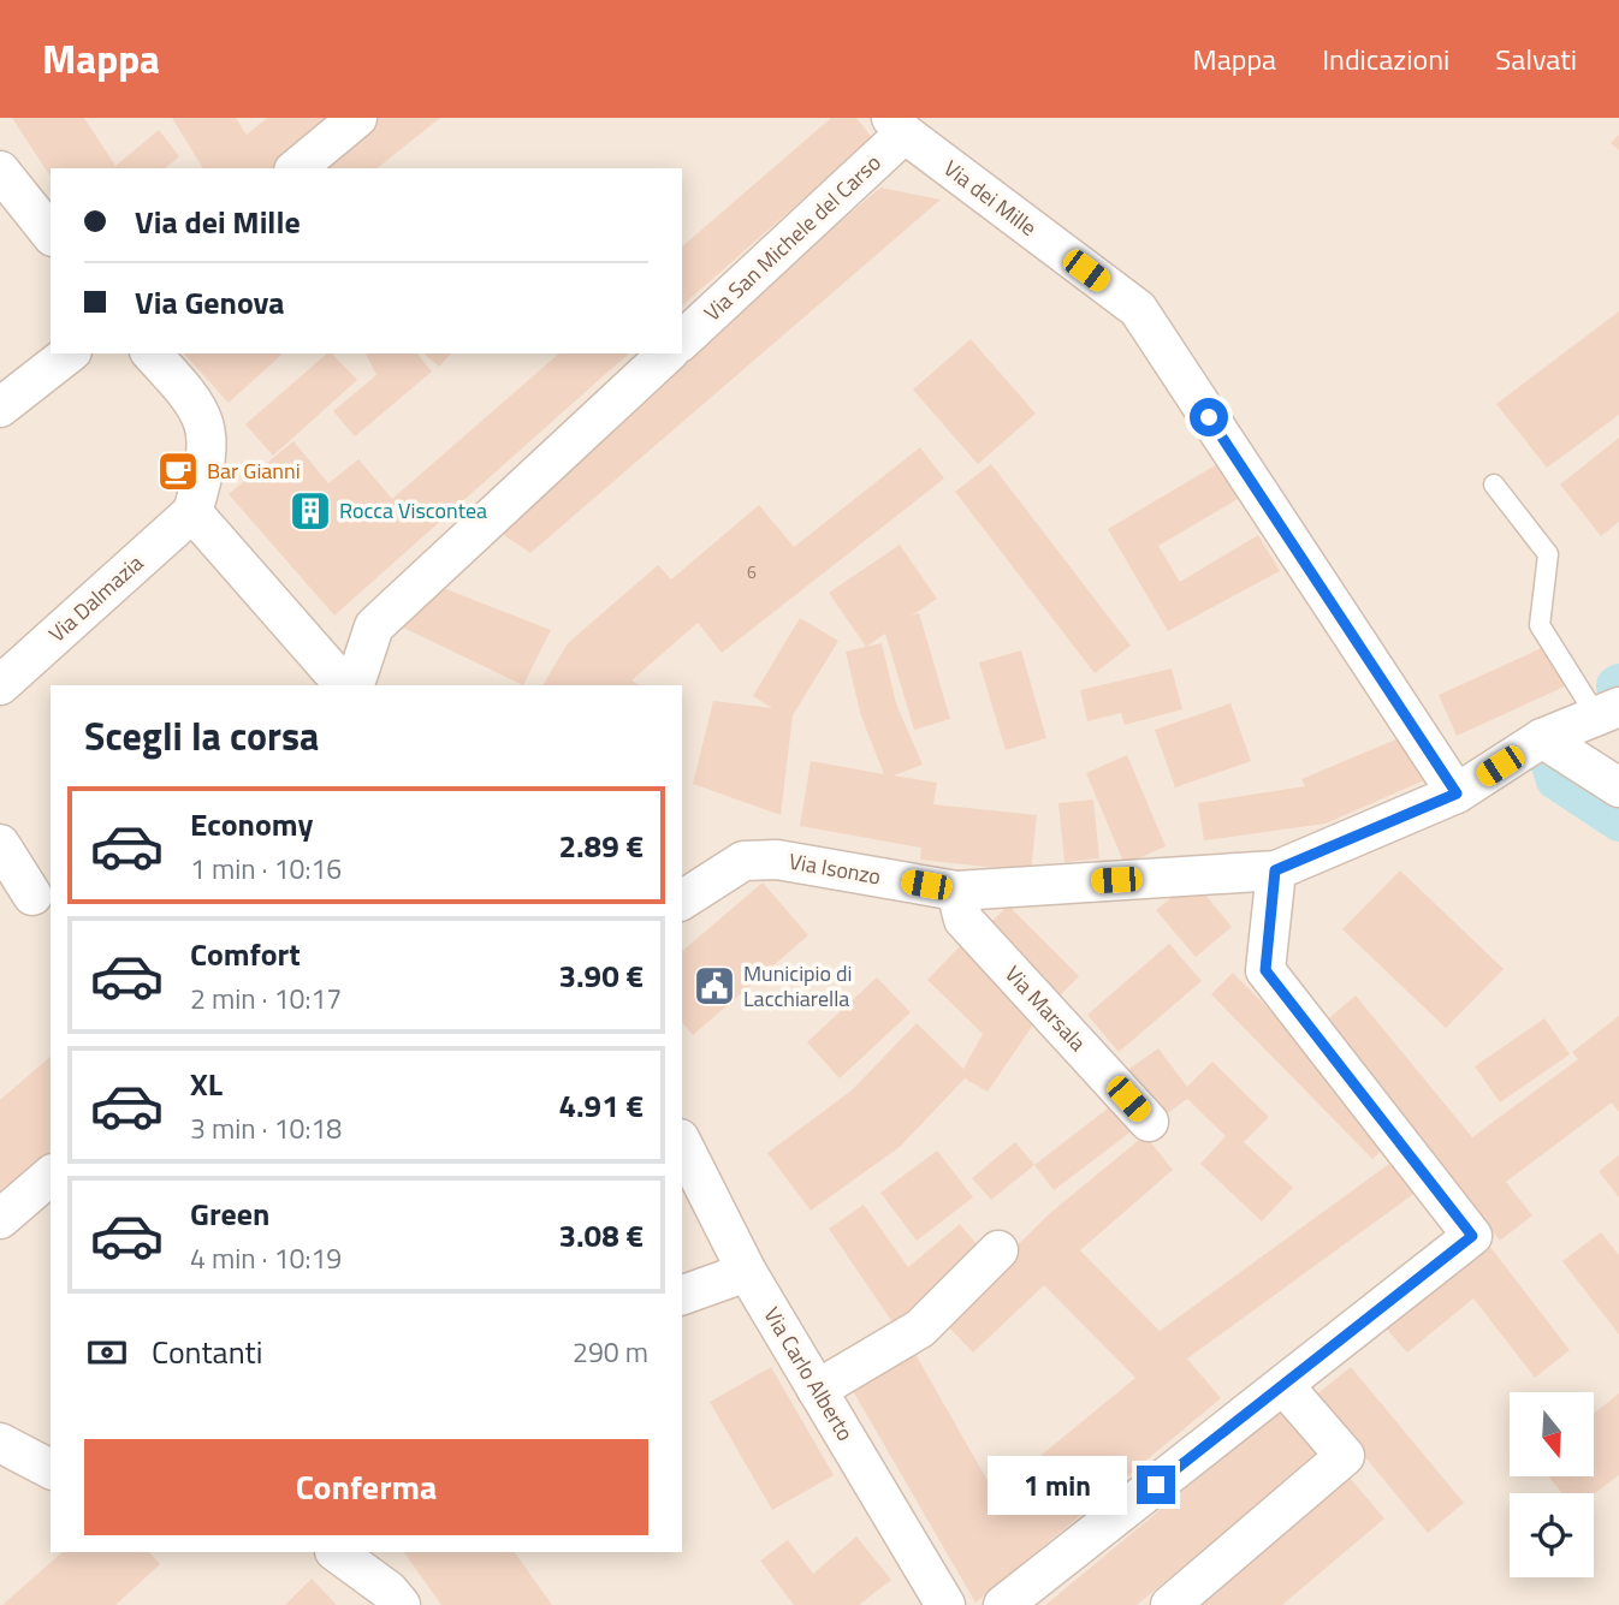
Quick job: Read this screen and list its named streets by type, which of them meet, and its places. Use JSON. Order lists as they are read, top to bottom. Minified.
{"streets":{"street":["Via dei Mille","Via San Michele del Carso","Via Dalmazia","Via Isonzo","Via Marsala","Via Carlo Alberto"]},"crossings":[["Via dei Mille","Via San Michele del Carso"],["Via dei Mille","Via Isonzo"],["Via Isonzo","Via Marsala"]],"places":{"cafe":["Bar Gianni"],"building":["Rocca Viscontea"],"public building":["Municipio di Lacchiarella"]},"house_numbers":["6"],"north":"bottom","page":{"header":"Mappa","nav":["Mappa","Indicazioni","Salvati"],"banner":["Via dei Mille","Via Genova"],"heading":"Scegli la corsa","list":[{"name":"Economy","note":"1 min · 10:16","value":"2.89 €"},{"name":"Comfort","note":"2 min · 10:17","value":"3.90 €"},{"name":"XL","note":"3 min · 10:18","value":"4.91 €"},{"name":"Green","note":"4 min · 10:19","value":"3.08 €"}],"pay":["Contanti","290 m"],"buttons":"Conferma","bubble":"1 min"}}
